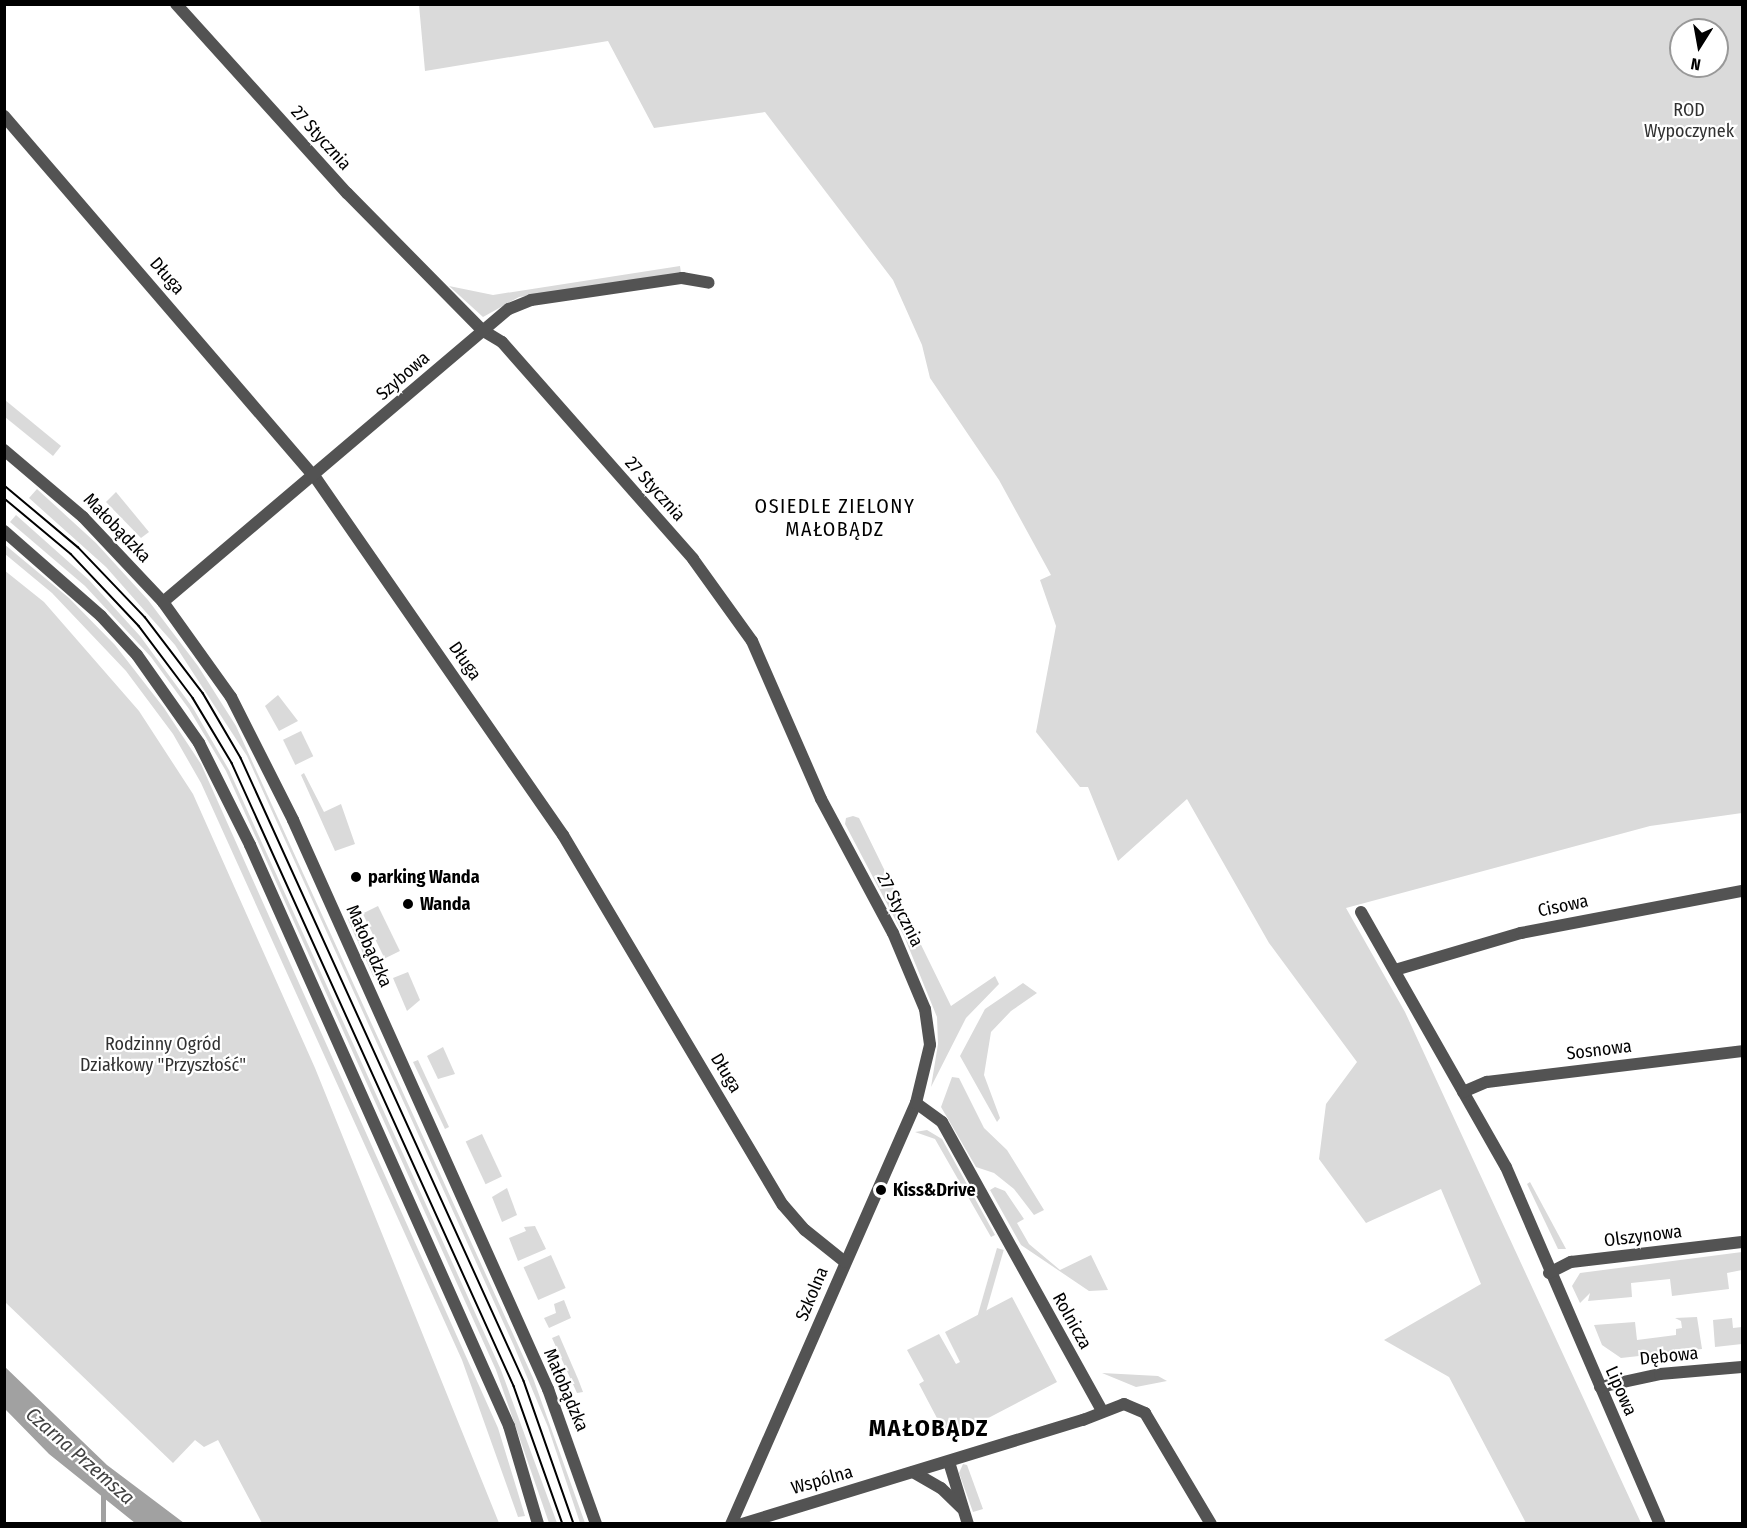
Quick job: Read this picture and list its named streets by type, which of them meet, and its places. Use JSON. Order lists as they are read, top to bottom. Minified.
{"streets":{"street":["27 Stycznia","Długa","Szybowa","Małobądzka","Cisowa","Sosnowa","Olszynowa","Szkolna","Rolnicza","Dębowa","Lipowa","Wspólna"]},"crossings":[["27 Stycznia","Szybowa"],["27 Stycznia","Szkolna"],["27 Stycznia","Rolnicza"],["Długa","Szybowa"],["Długa","Szkolna"],["Szybowa","Małobądzka"],["Cisowa","Lipowa"],["Sosnowa","Lipowa"],["Olszynowa","Lipowa"],["Szkolna","Rolnicza"],["Rolnicza","Wspólna"],["Dębowa","Lipowa"]],"districts":["OSIEDLE ZIELONY MAŁOBĄDZ","MAŁOBĄDZ"],"water":["Czarna Przemsza"],"parks":["ROD Wypoczynek","Rodzinny Ogród Działkowy \"Przyszłość\""],"places":["parking Wanda","Wanda","Kiss&Drive"],"north":"bottom"}
